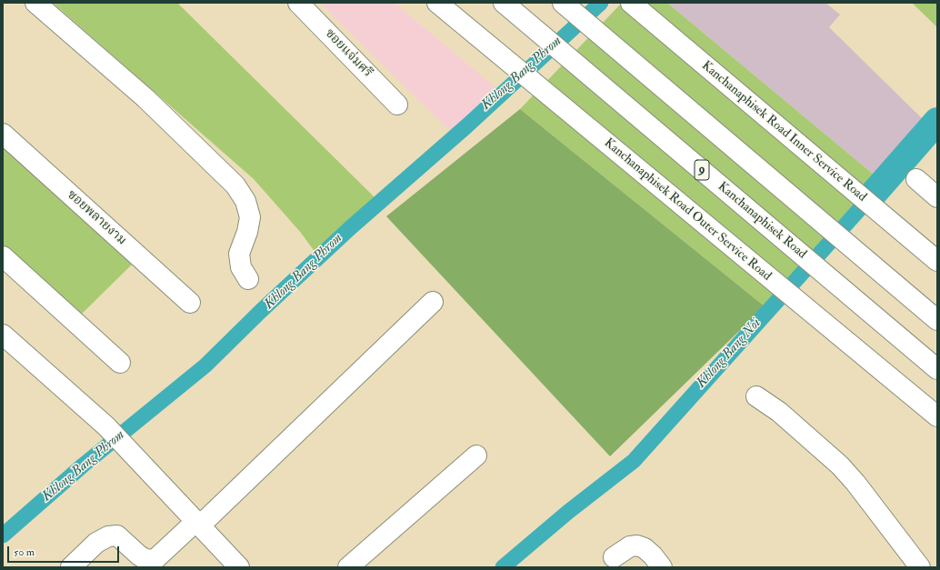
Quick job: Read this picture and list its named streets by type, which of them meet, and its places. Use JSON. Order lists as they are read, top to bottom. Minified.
{"streets":{"main road":["ซอยแจ่มศรี","Kanchanaphisek Road Inner Service Road","9","Kanchanaphisek Road Outer Service Road","ซอยพลายงาม","Kanchanaphisek Road"]},"water":["Khlong Bang Phrom","Khlong Bang Noi"],"scale_bar":"50 m"}
